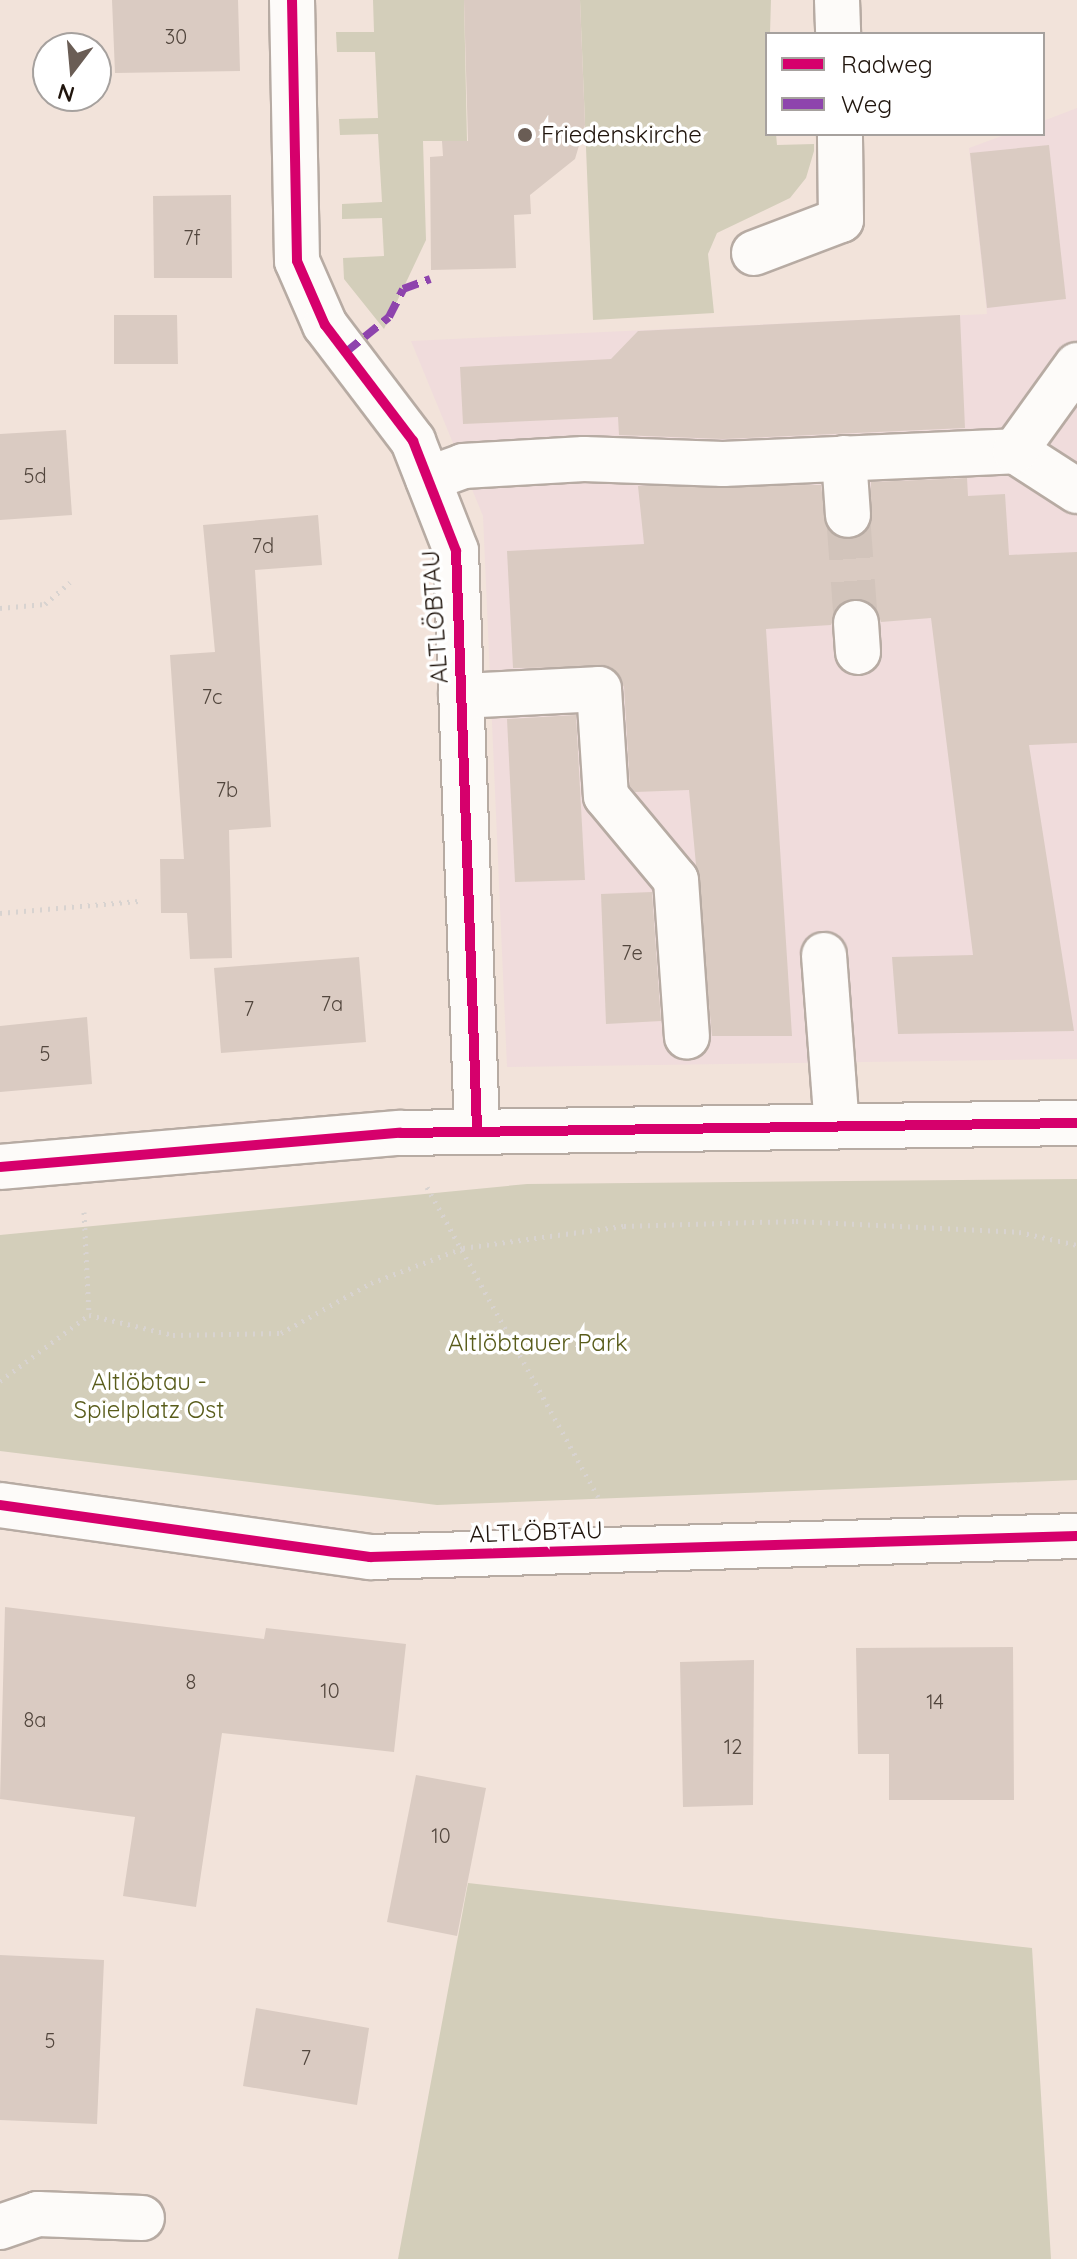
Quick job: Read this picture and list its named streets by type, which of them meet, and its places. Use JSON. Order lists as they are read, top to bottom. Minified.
{"streets":{"street":["ALTLÖBTAU"]},"parks":["Altlöbtauer Park","Altlöbtau - Spielplatz Ost"],"places":["Friedenskirche"],"house_numbers":["30","7f","5d","7d","7c","7b","7e","7a","7","5","8","10","14","8a","12","10","5","7"],"legend":["Radweg","Weg"],"north":"bottom"}
